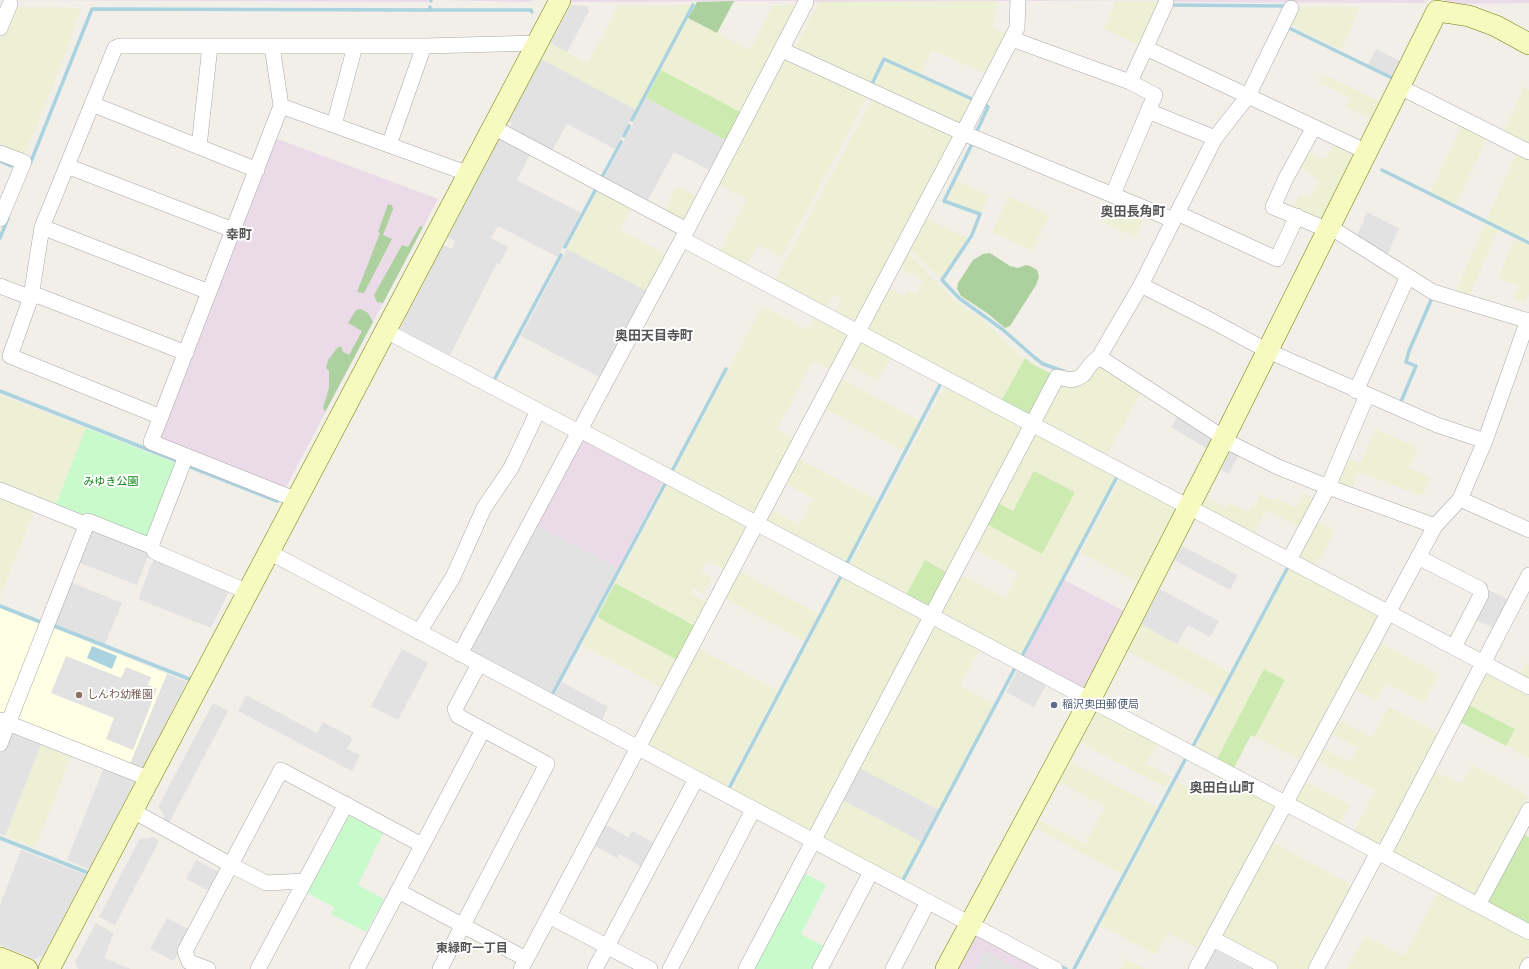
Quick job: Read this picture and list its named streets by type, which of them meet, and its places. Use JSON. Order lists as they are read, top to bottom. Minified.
{"districts":["奥田長角町","幸町","奥田天目寺町","奥田白山町","東緑町一丁目"],"parks":["みゆき公園"],"places":["しんわ幼稚園","稲沢奥田郵便局"]}
